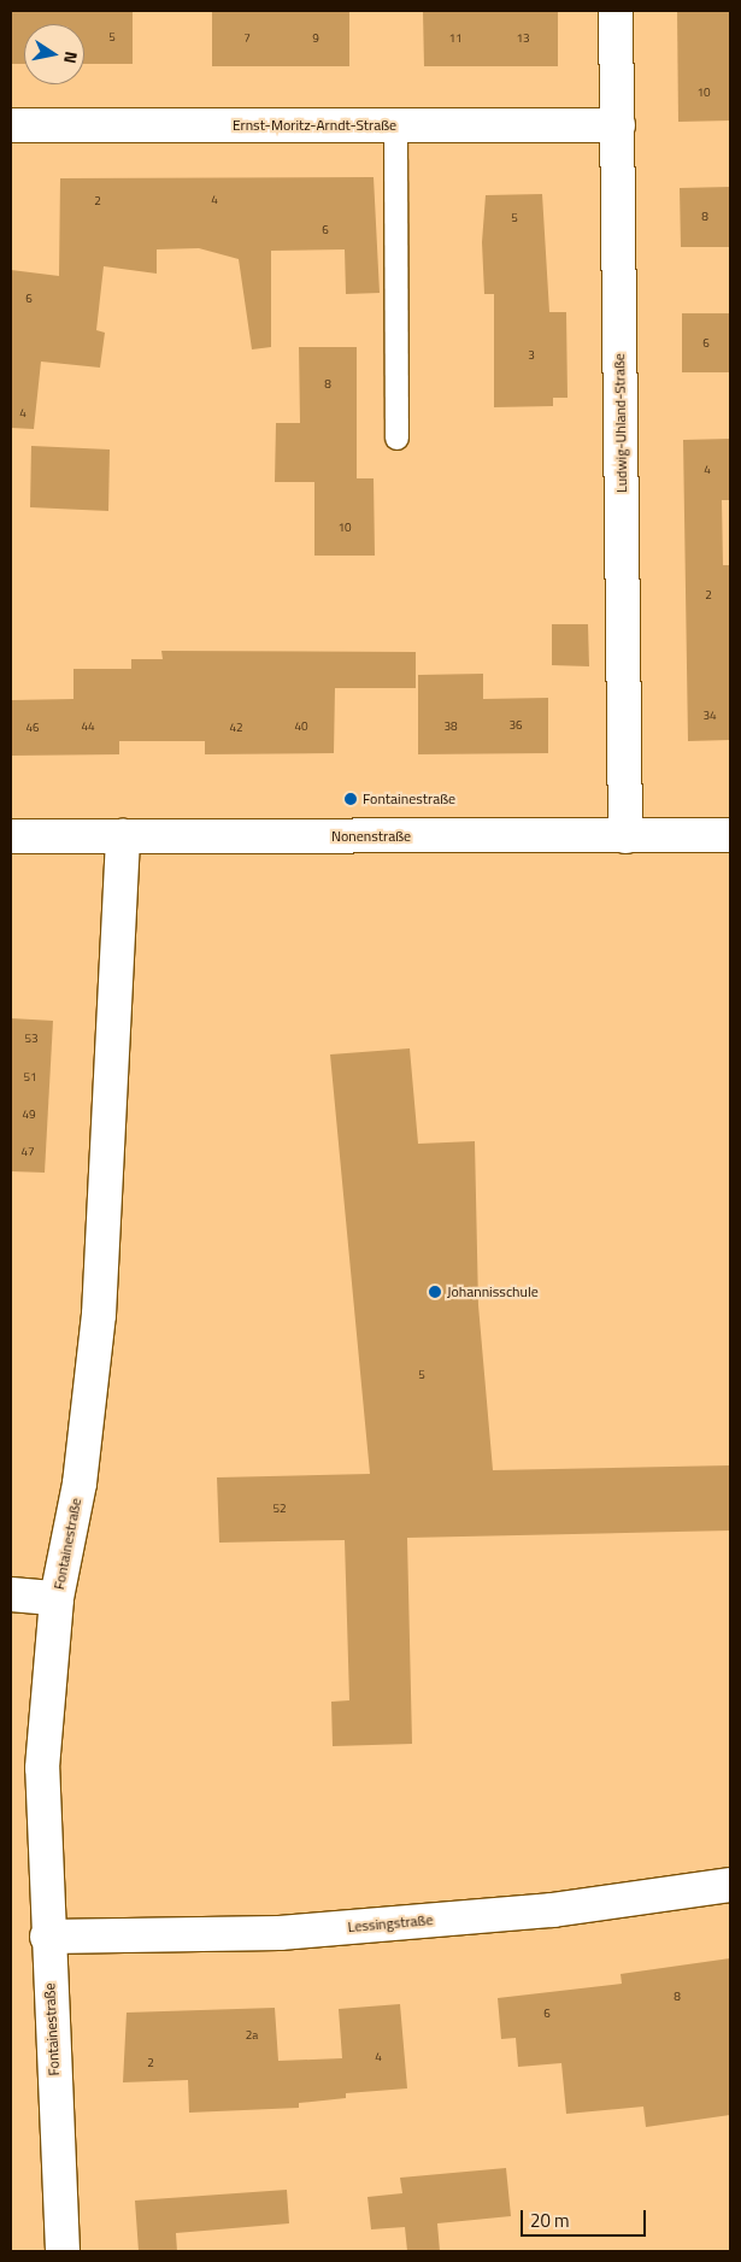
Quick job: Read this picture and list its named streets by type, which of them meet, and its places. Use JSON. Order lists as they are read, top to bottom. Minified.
{"streets":{"street":["Ernst-Moritz-Arndt-Straße","Ludwig-Uhland-Straße","Nonenstraße","Fontainestraße","Lessingstraße"]},"crossings":[["Ernst-Moritz-Arndt-Straße","Ludwig-Uhland-Straße"],["Ludwig-Uhland-Straße","Nonenstraße"],["Nonenstraße","Fontainestraße"],["Fontainestraße","Lessingstraße"]],"places":["Fontainestraße","Johannisschule"],"house_numbers":["5","7","9","11","13","10","4","2","8","5","6","6","6","3","8","4","4","10","2","34","36","44","40","38","46","42","53","51","49","47","5","52","8","6","2a","4","2"],"scale_bar":"20 m","north":"right"}
